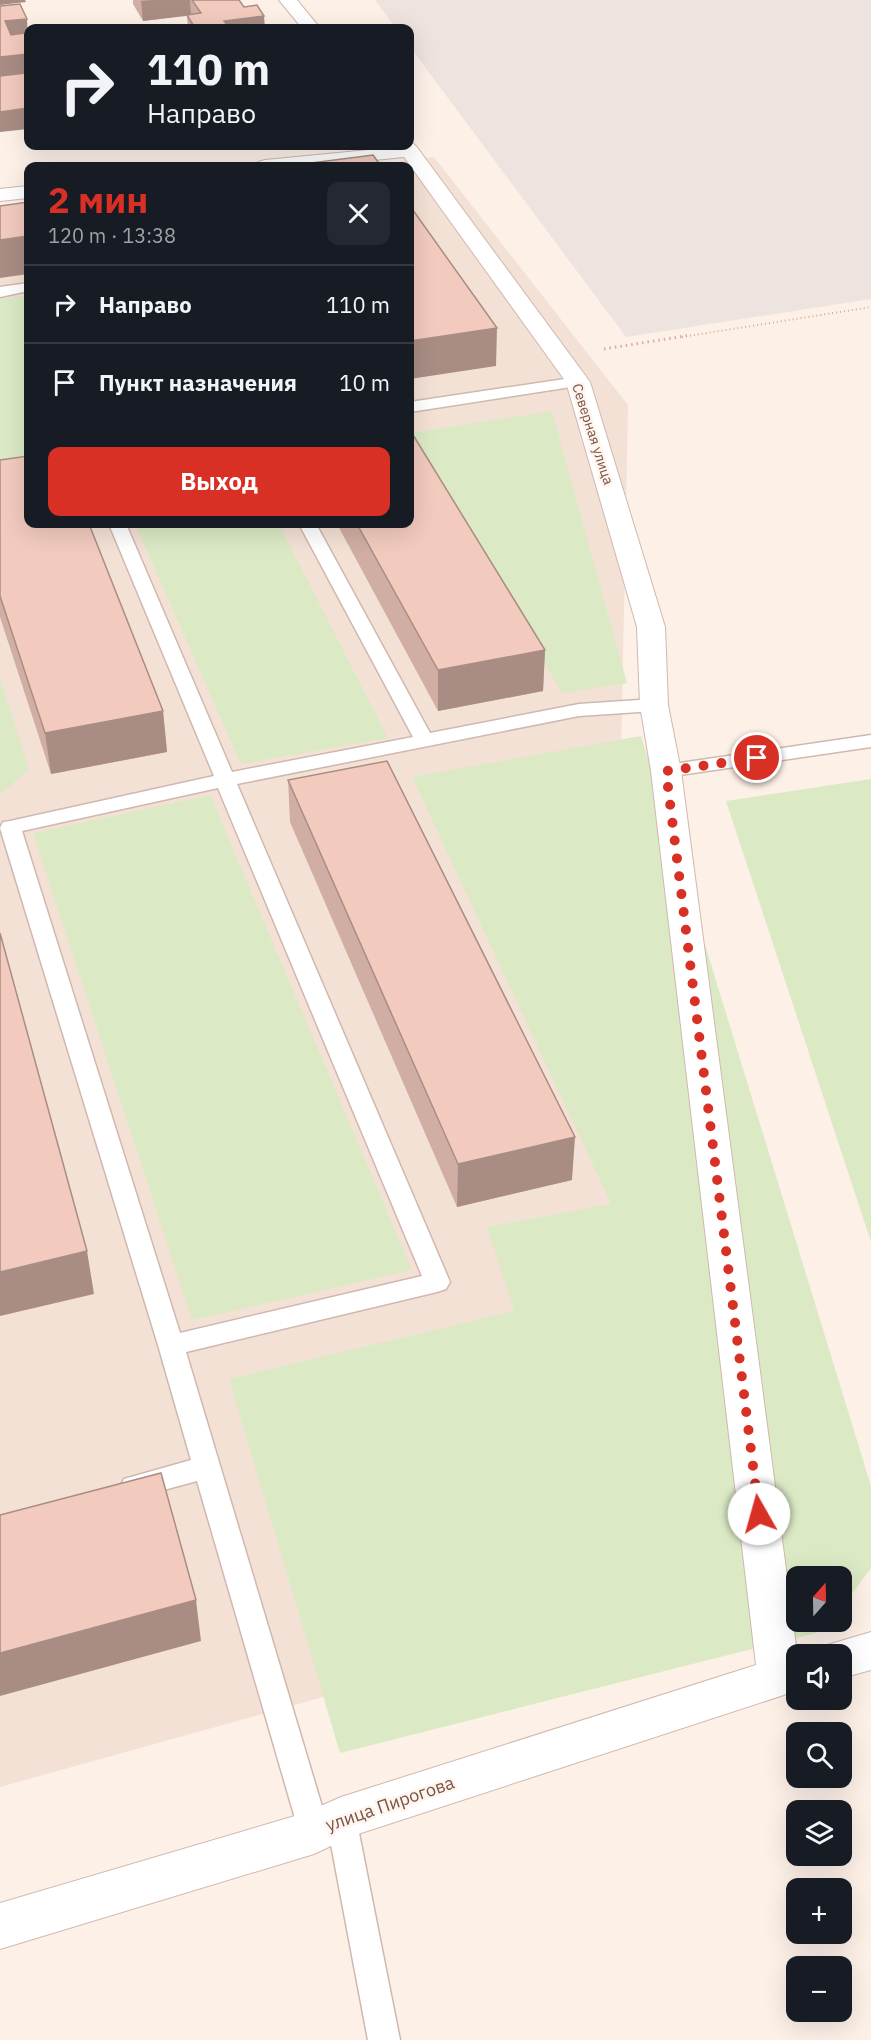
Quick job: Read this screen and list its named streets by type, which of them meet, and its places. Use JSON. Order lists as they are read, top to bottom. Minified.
{"streets":{"street":["Северная улица","улица Пирогова"]},"crossings":[["Северная улица","улица Пирогова"]],"north":"top","page":{"turn":["110 m","Направо"],"heading":["2 мин","120 m · 13:38"],"list":[{"name":"Направо","value":"110 m"},{"name":"Пункт назначения","value":"10 m"}],"buttons":"Выход","map_buttons":["+","−"]}}
